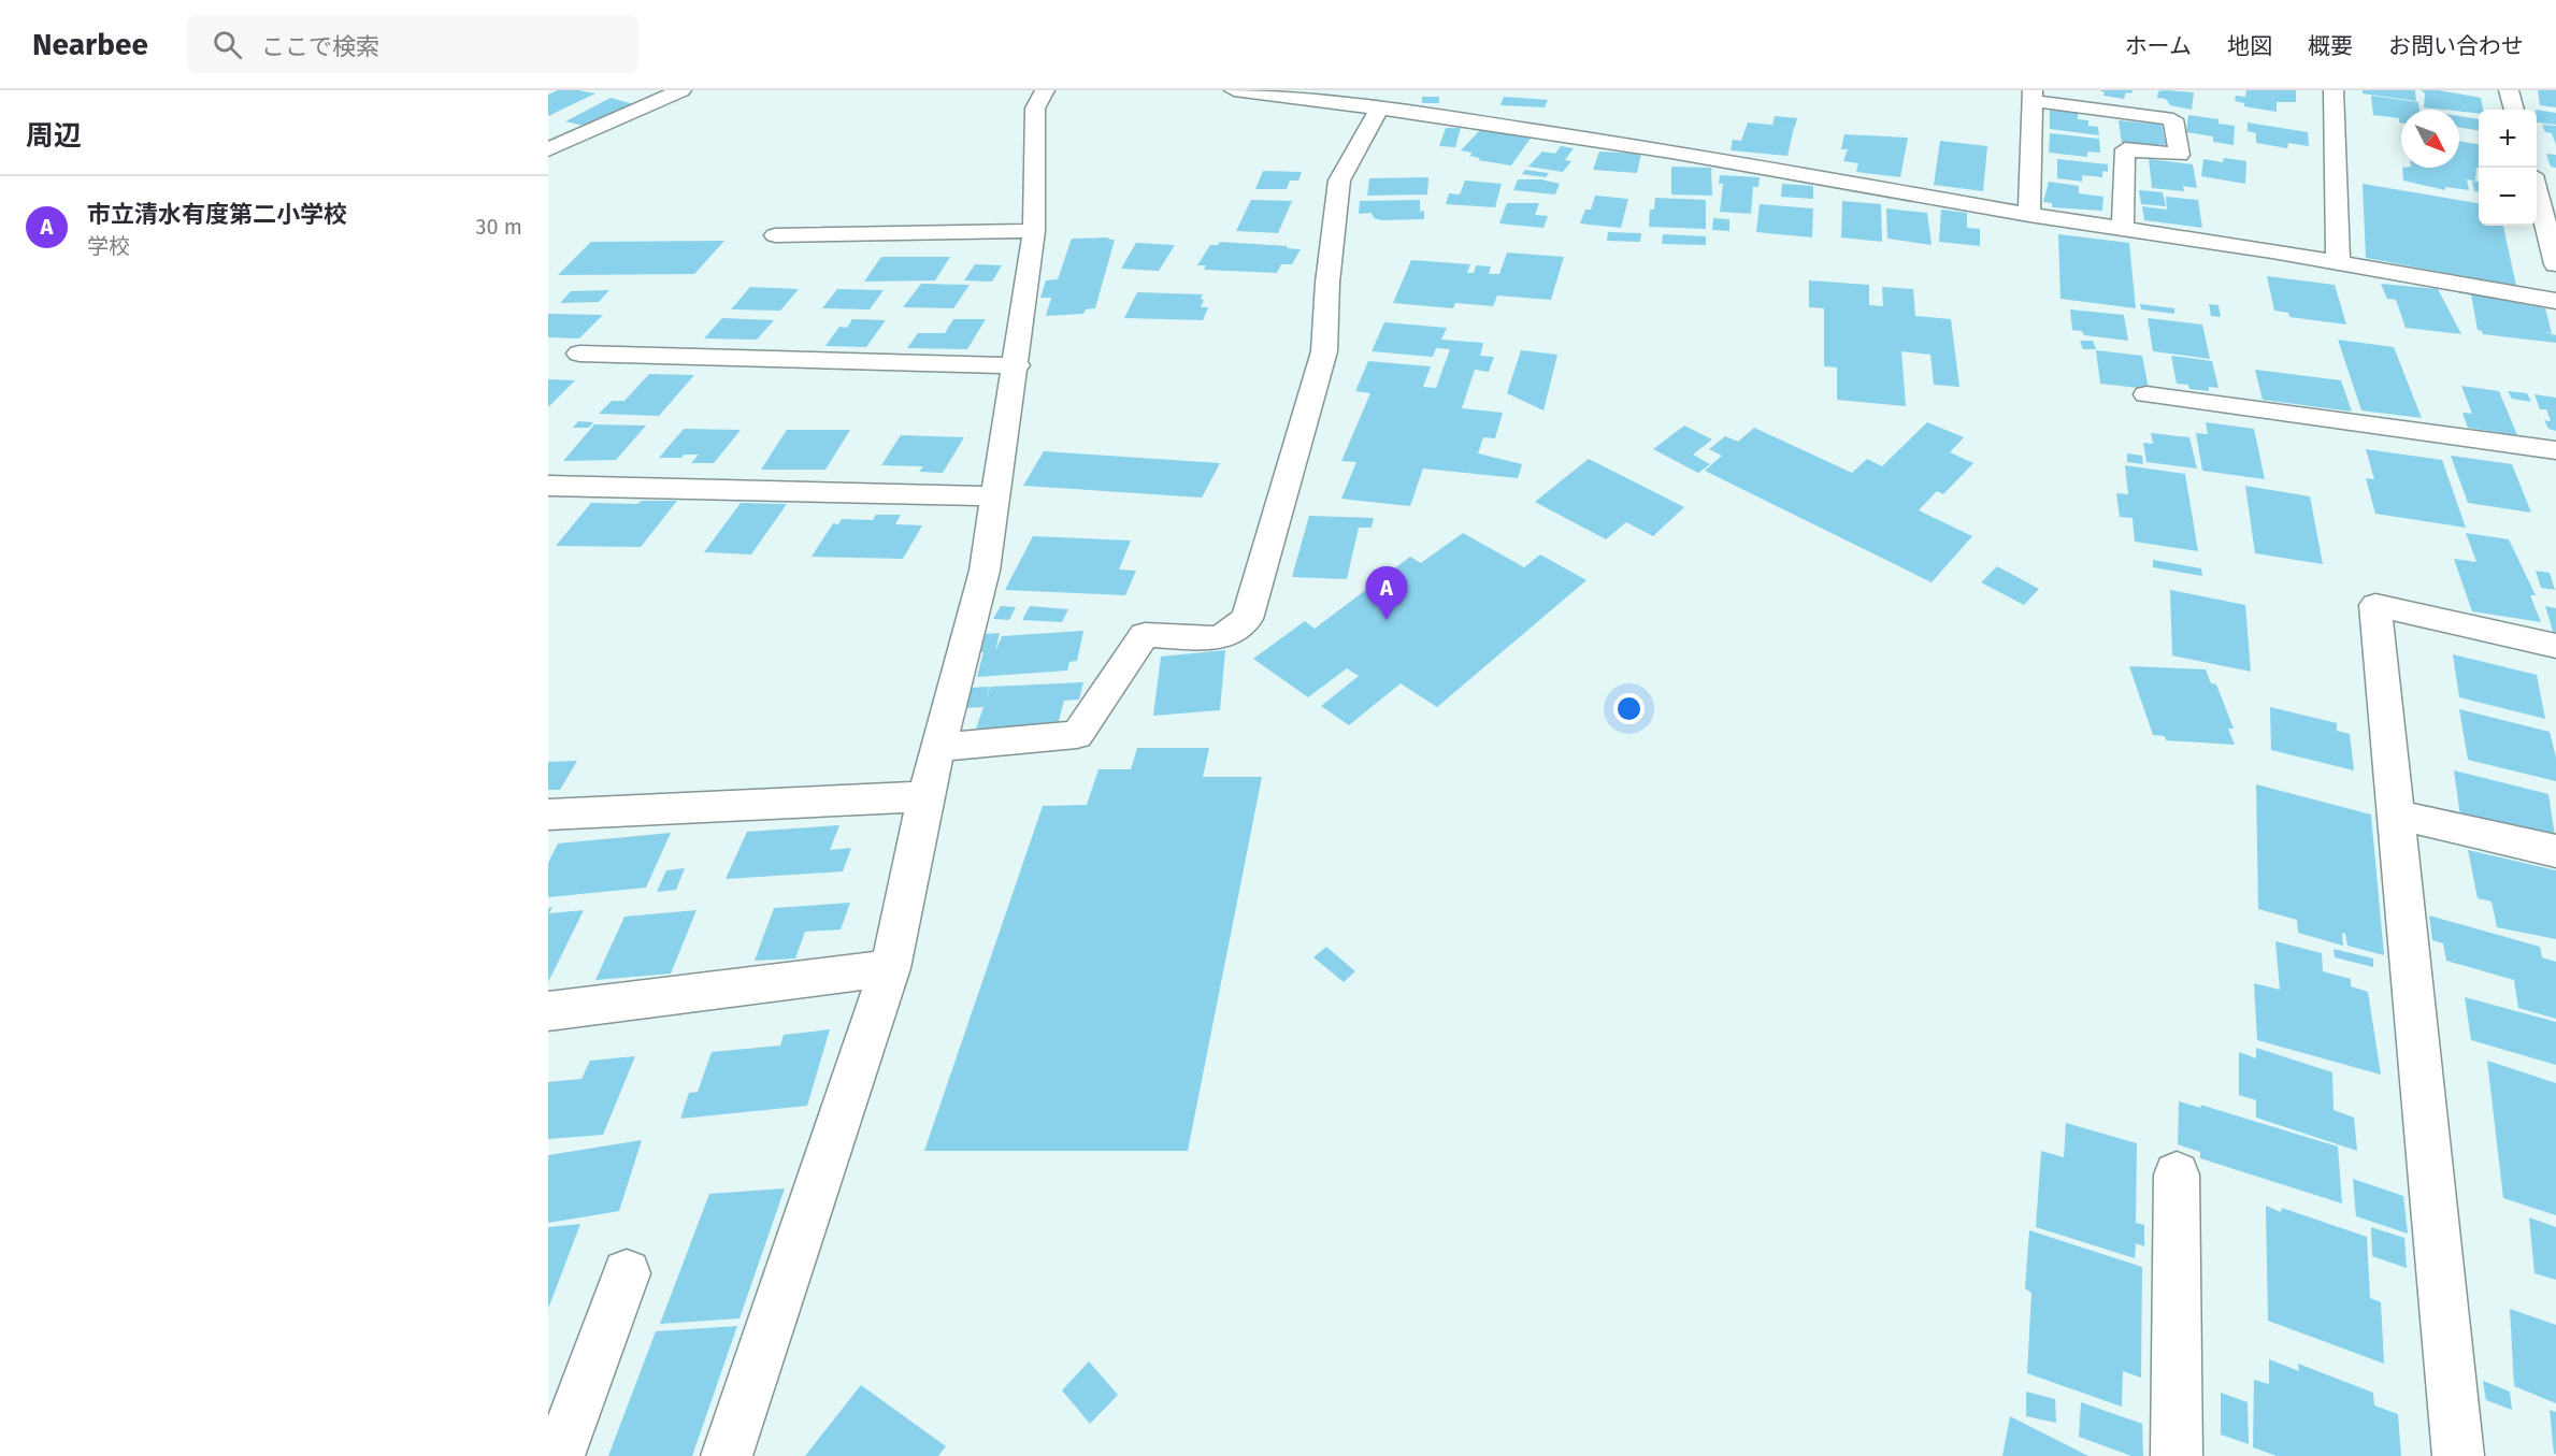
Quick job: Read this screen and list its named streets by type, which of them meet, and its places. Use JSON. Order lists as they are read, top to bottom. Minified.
{"north":"bottom right","page":{"header":"Nearbee","search":"ここで検索","nav":["ホーム","地図","概要","お問い合わせ"],"heading":"周辺","map_buttons":["+","−"],"list":[{"mark":"A","name":"市立清水有度第二小学校","note":"学校","value":"30 m"}],"pins":"A"}}
